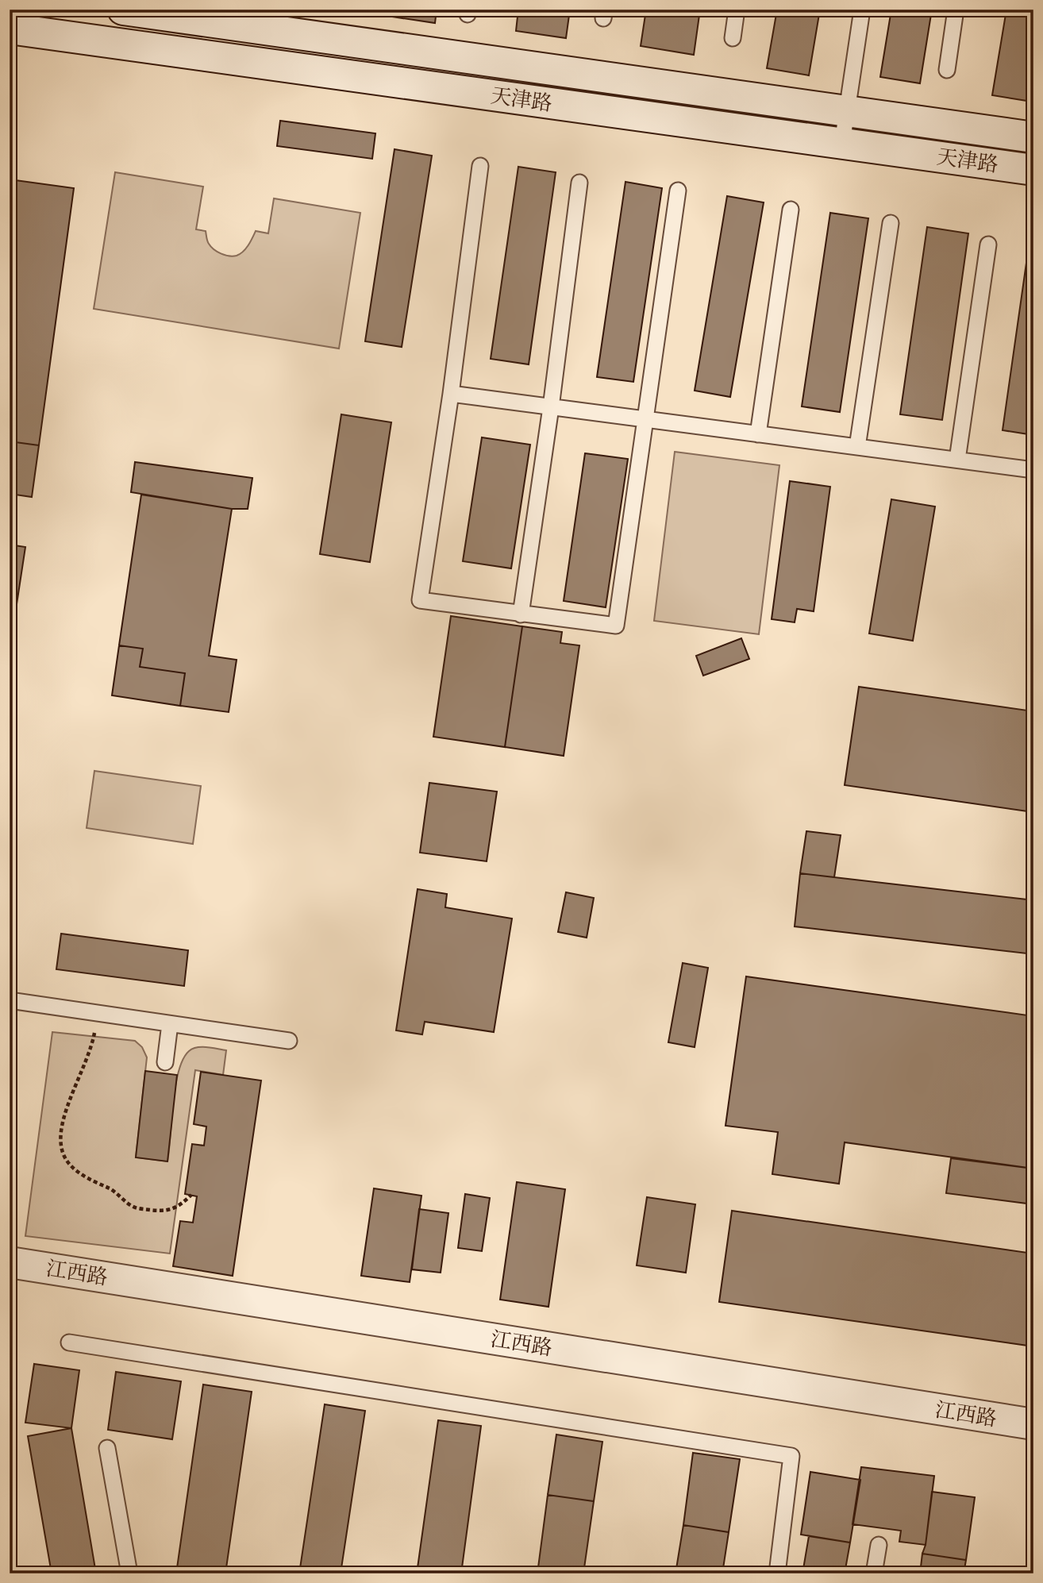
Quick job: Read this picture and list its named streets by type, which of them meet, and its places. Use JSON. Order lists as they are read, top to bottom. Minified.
{"streets":{"main road":["天津路","江西路"]}}
